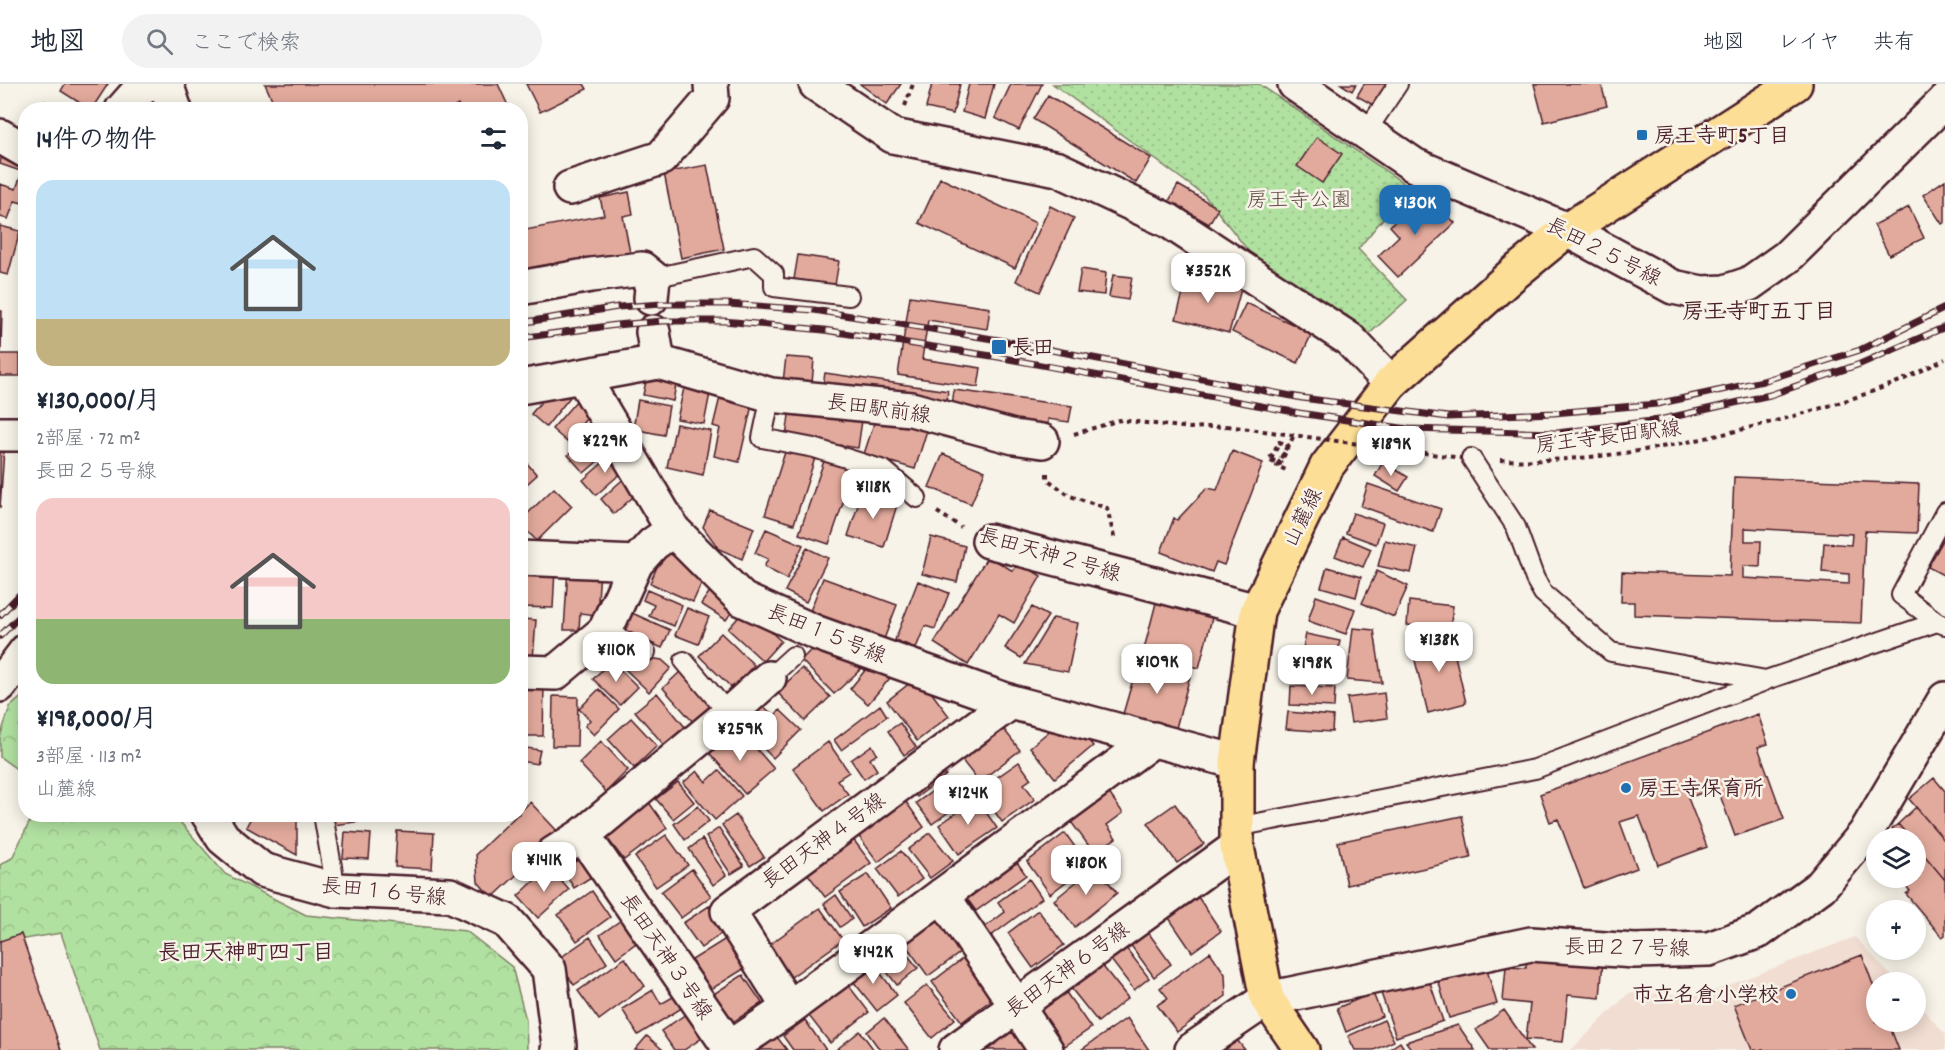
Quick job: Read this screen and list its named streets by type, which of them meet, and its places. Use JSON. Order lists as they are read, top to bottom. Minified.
{"streets":{"main road":["山麓線"],"street":["長田２５号線","長田駅前線","長田天神２号線","長田１５号線","長田天神４号線","長田１６号線","長田２７号線","長田天神３号線","長田天神６号線"],"path":["房王寺長田駅線"]},"crossings":[["長田２５号線","山麓線"],["長田駅前線","房王寺長田駅線"],["長田駅前線","長田１５号線"],["山麓線","長田天神２号線"],["山麓線","長田１５号線"],["山麓線","長田２７号線"],["山麓線","長田天神６号線"],["長田１５号線","長田天神４号線"]],"districts":["房王寺町五丁目","長田天神町四丁目"],"parks":["房王寺公園"],"places":{"transit":["房王寺町5丁目","長田"],"other":["房王寺保育所","市立名倉小学校"]},"page":{"header":"地図","search":"ここで検索","nav":["地図","レイヤ","共有"],"heading":"14件の物件","list":[{"name":"¥130,000/月","note":"2部屋 · 72 m² · 長田２５号線"},{"name":"¥198,000/月","note":"3部屋 · 113 m² · 山麓線"}],"price":["¥130K","¥352K","¥229K","¥189K","¥118K","¥138K","¥110K","¥109K","¥198K","¥259K","¥124K","¥141K","¥180K","¥142K"],"map_buttons":["+","−"]}}
